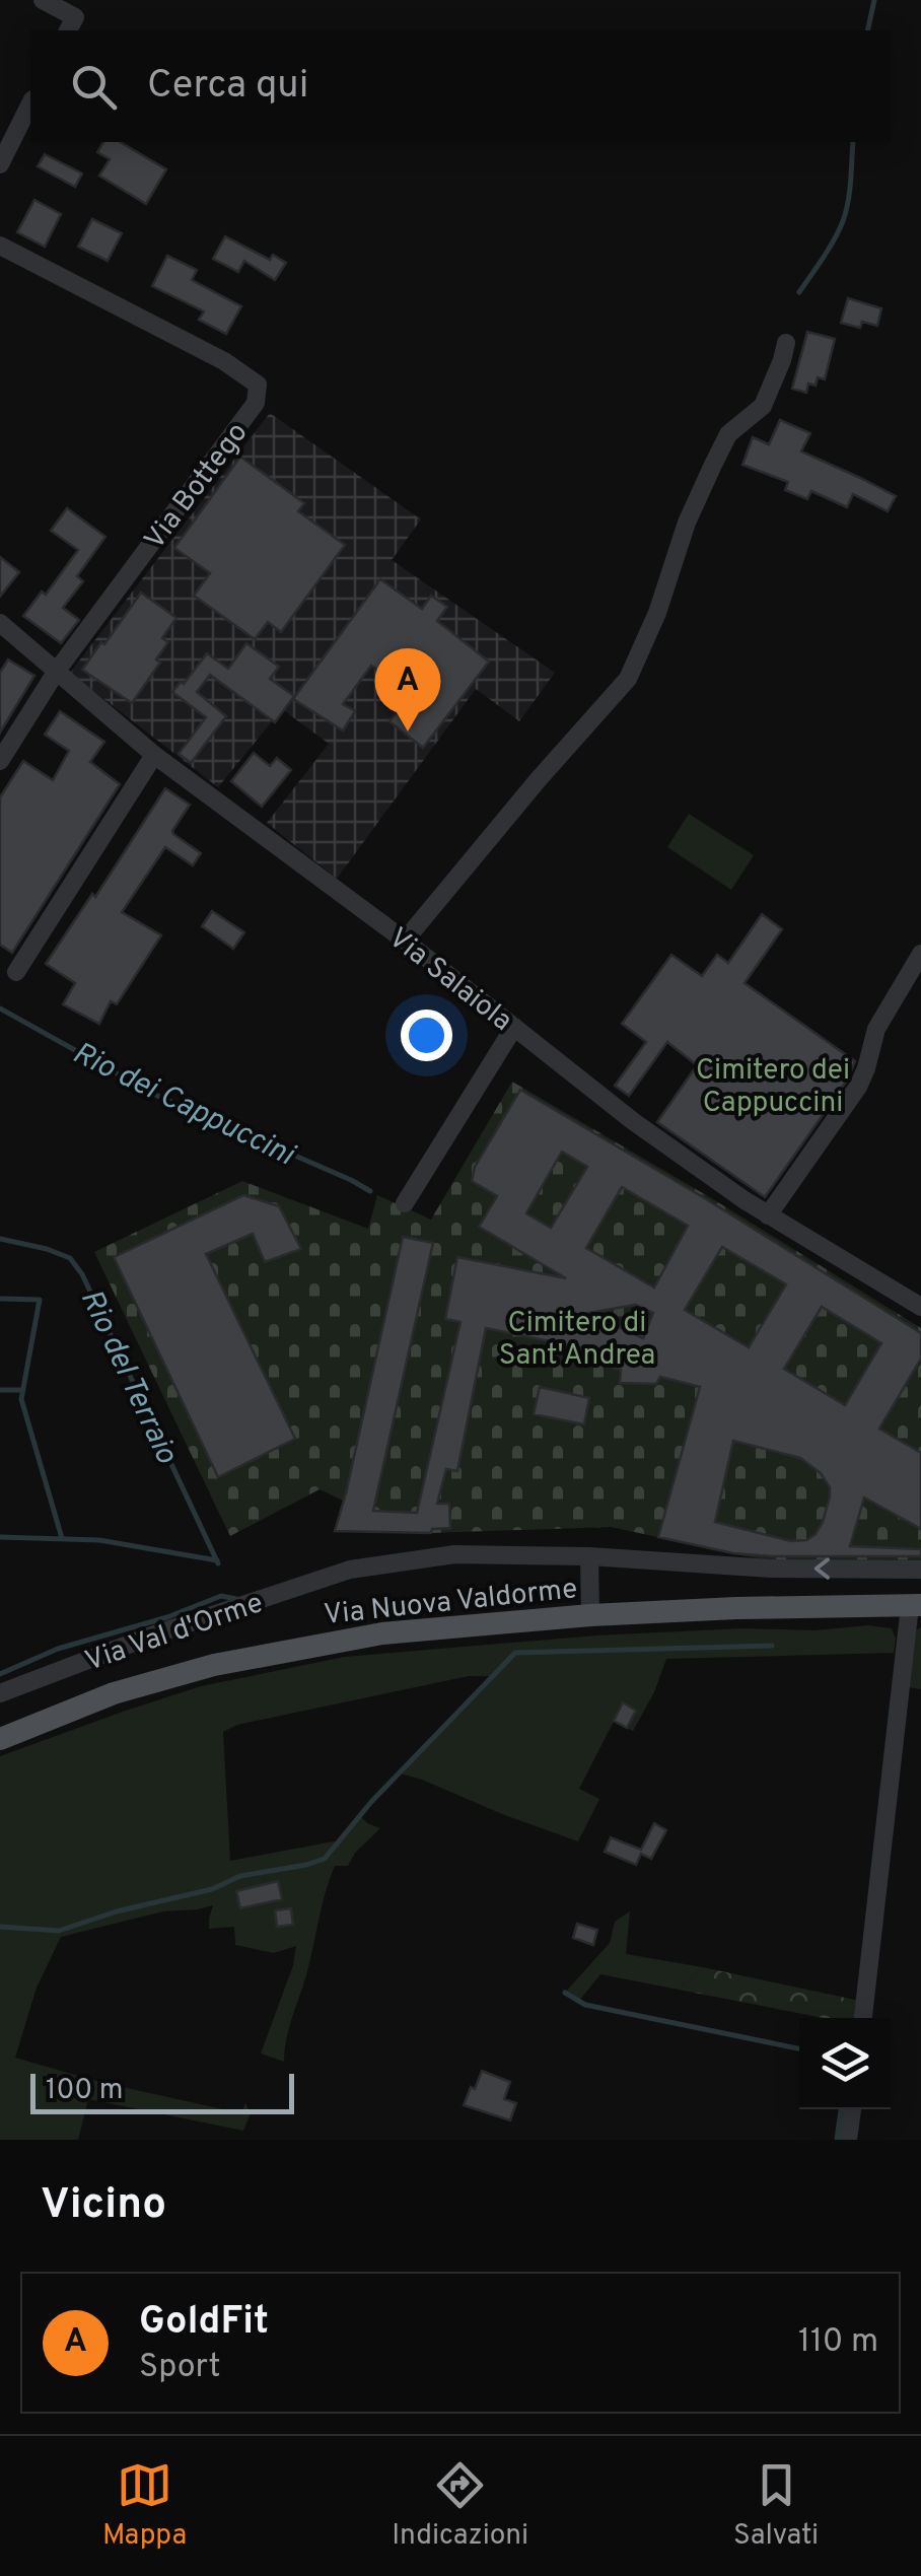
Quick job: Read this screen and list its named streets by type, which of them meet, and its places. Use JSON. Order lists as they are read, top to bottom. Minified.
{"streets":{"main road":["Via Nuova Valdorme"],"street":["Via Bottego","Via Salaiola","Via Val d'Orme"]},"crossings":[["Via Bottego","Via Salaiola"]],"one_way":["Via Val d'Orme"],"water":["Rio dei Cappuccini","Rio del Terraio"],"parks":["Cimitero dei Cappuccini","Cimitero di Sant'Andrea"],"scale_bar":"100 m","page":{"search":"Cerca qui","pins":"A","scale":"100 m","heading":"Vicino","list":[{"mark":"A","name":"GoldFit","note":"Sport","value":"110 m"}],"nav":["Mappa","Indicazioni","Salvati"]}}
